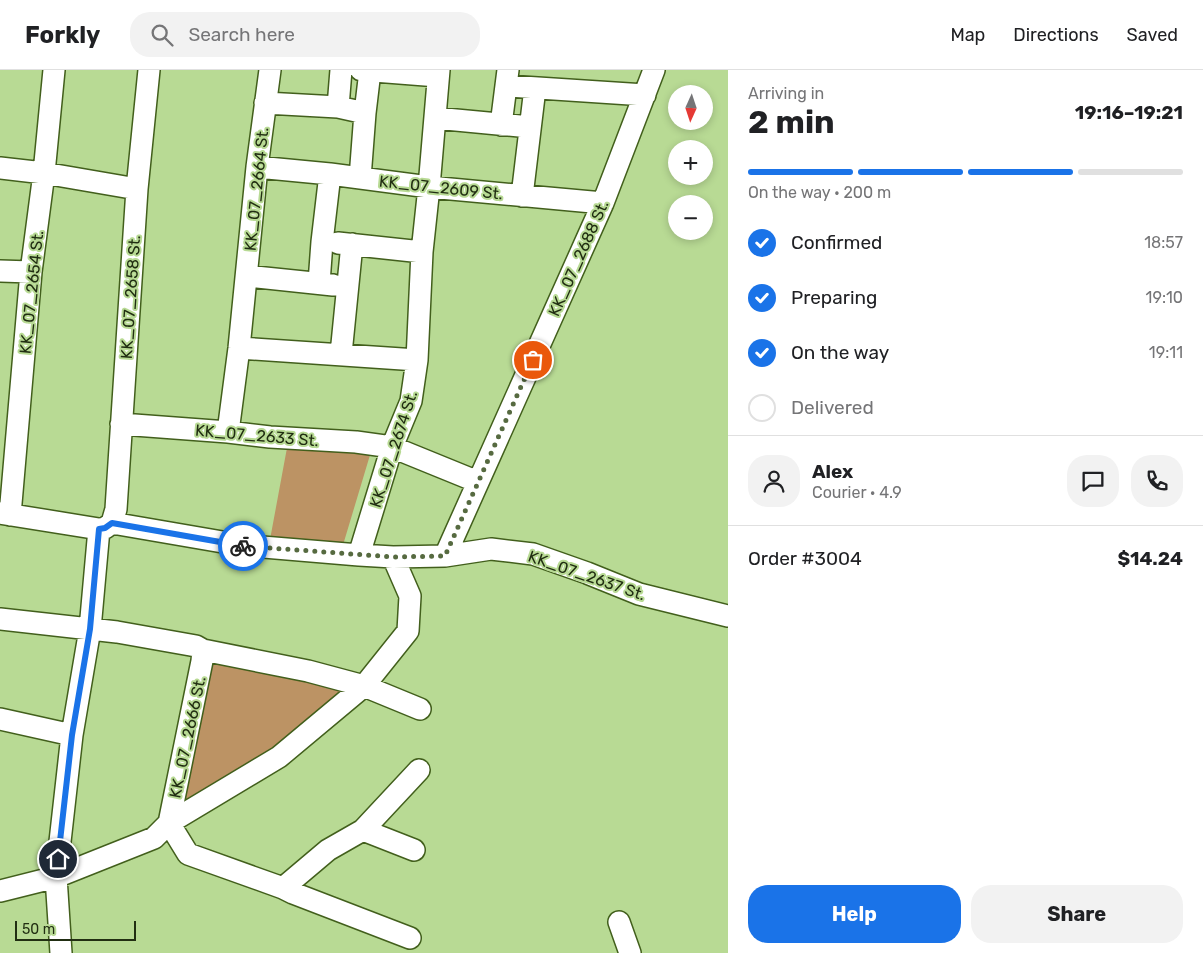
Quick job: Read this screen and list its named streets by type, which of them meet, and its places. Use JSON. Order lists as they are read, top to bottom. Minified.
{"streets":{"street":["KK_07_2609 St.","KK_07_2664 St.","KK_07_2688 St.","KK_07_2654 St.","KK_07_2658 St.","KK_07_2633 St.","KK_07_2674 St.","KK_07_2637 St.","KK_07_2666 St."]},"crossings":[["KK_07_2609 St.","KK_07_2664 St."],["KK_07_2609 St.","KK_07_2688 St."],["KK_07_2609 St.","KK_07_2674 St."],["KK_07_2664 St.","KK_07_2633 St."],["KK_07_2688 St.","KK_07_2633 St."],["KK_07_2688 St.","KK_07_2637 St."],["KK_07_2654 St.","KK_07_2637 St."],["KK_07_2658 St.","KK_07_2633 St."],["KK_07_2658 St.","KK_07_2637 St."],["KK_07_2633 St.","KK_07_2674 St."],["KK_07_2674 St.","KK_07_2637 St."]],"scale_bar":"50 m","north":"bottom","page":{"header":"Forkly","search":"Search here","nav":["Map","Directions","Saved"],"heading":["2 min","Arriving in","19:16–19:21"],"panel":["Alex","Courier · 4.9","Order #3004","$14.24"],"map_buttons":["+","−"],"bar":"On the way · 200 m","list":[["Confirmed","18:57"],["Preparing","19:10"],["On the way","19:11"],"Delivered"],"buttons":["Help","Share"],"scale":"50 m"}}
